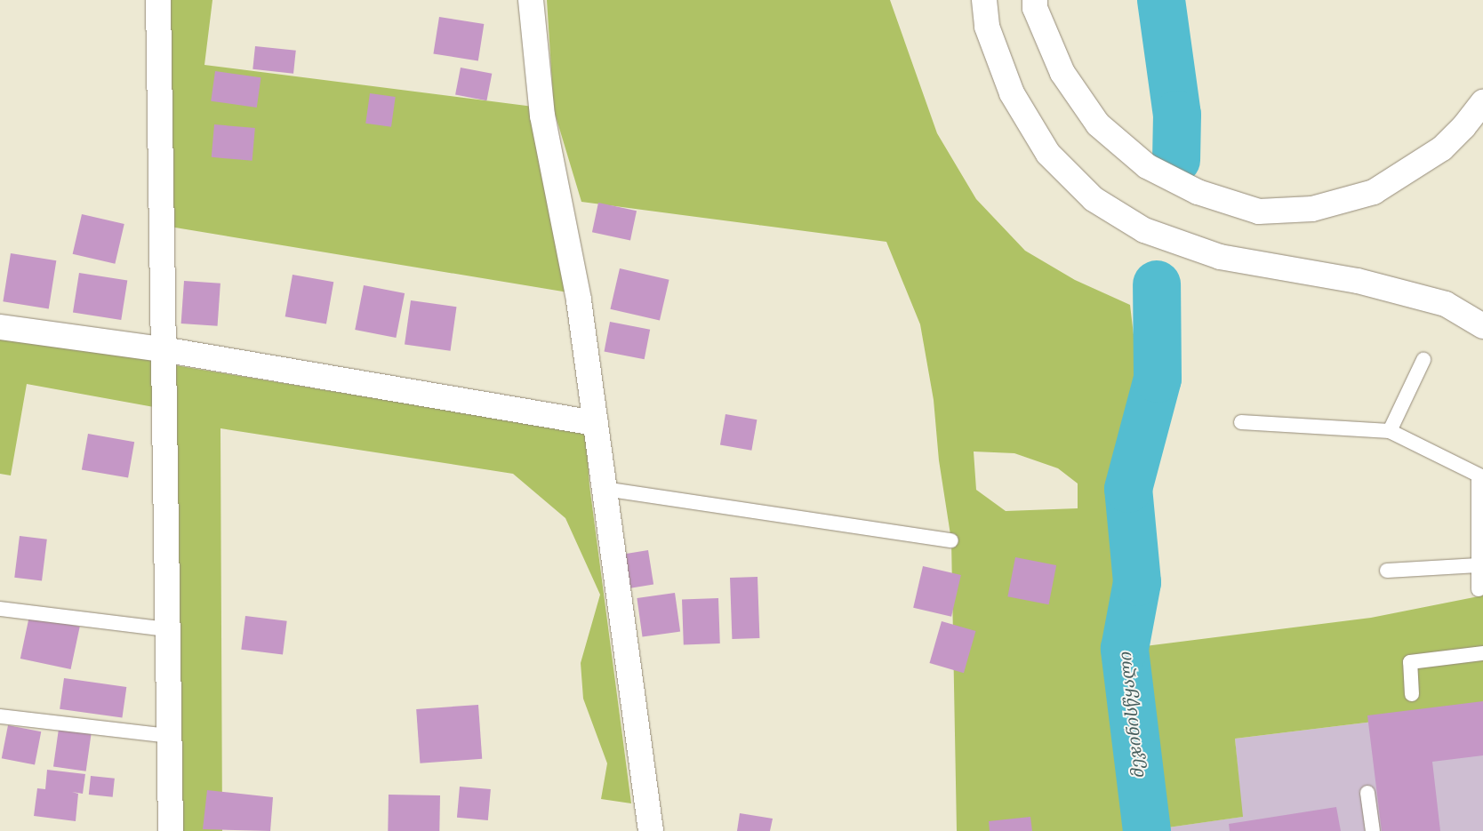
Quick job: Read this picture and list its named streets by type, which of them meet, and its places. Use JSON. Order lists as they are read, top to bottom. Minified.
{"water":["მეჯინისწყალი"]}
